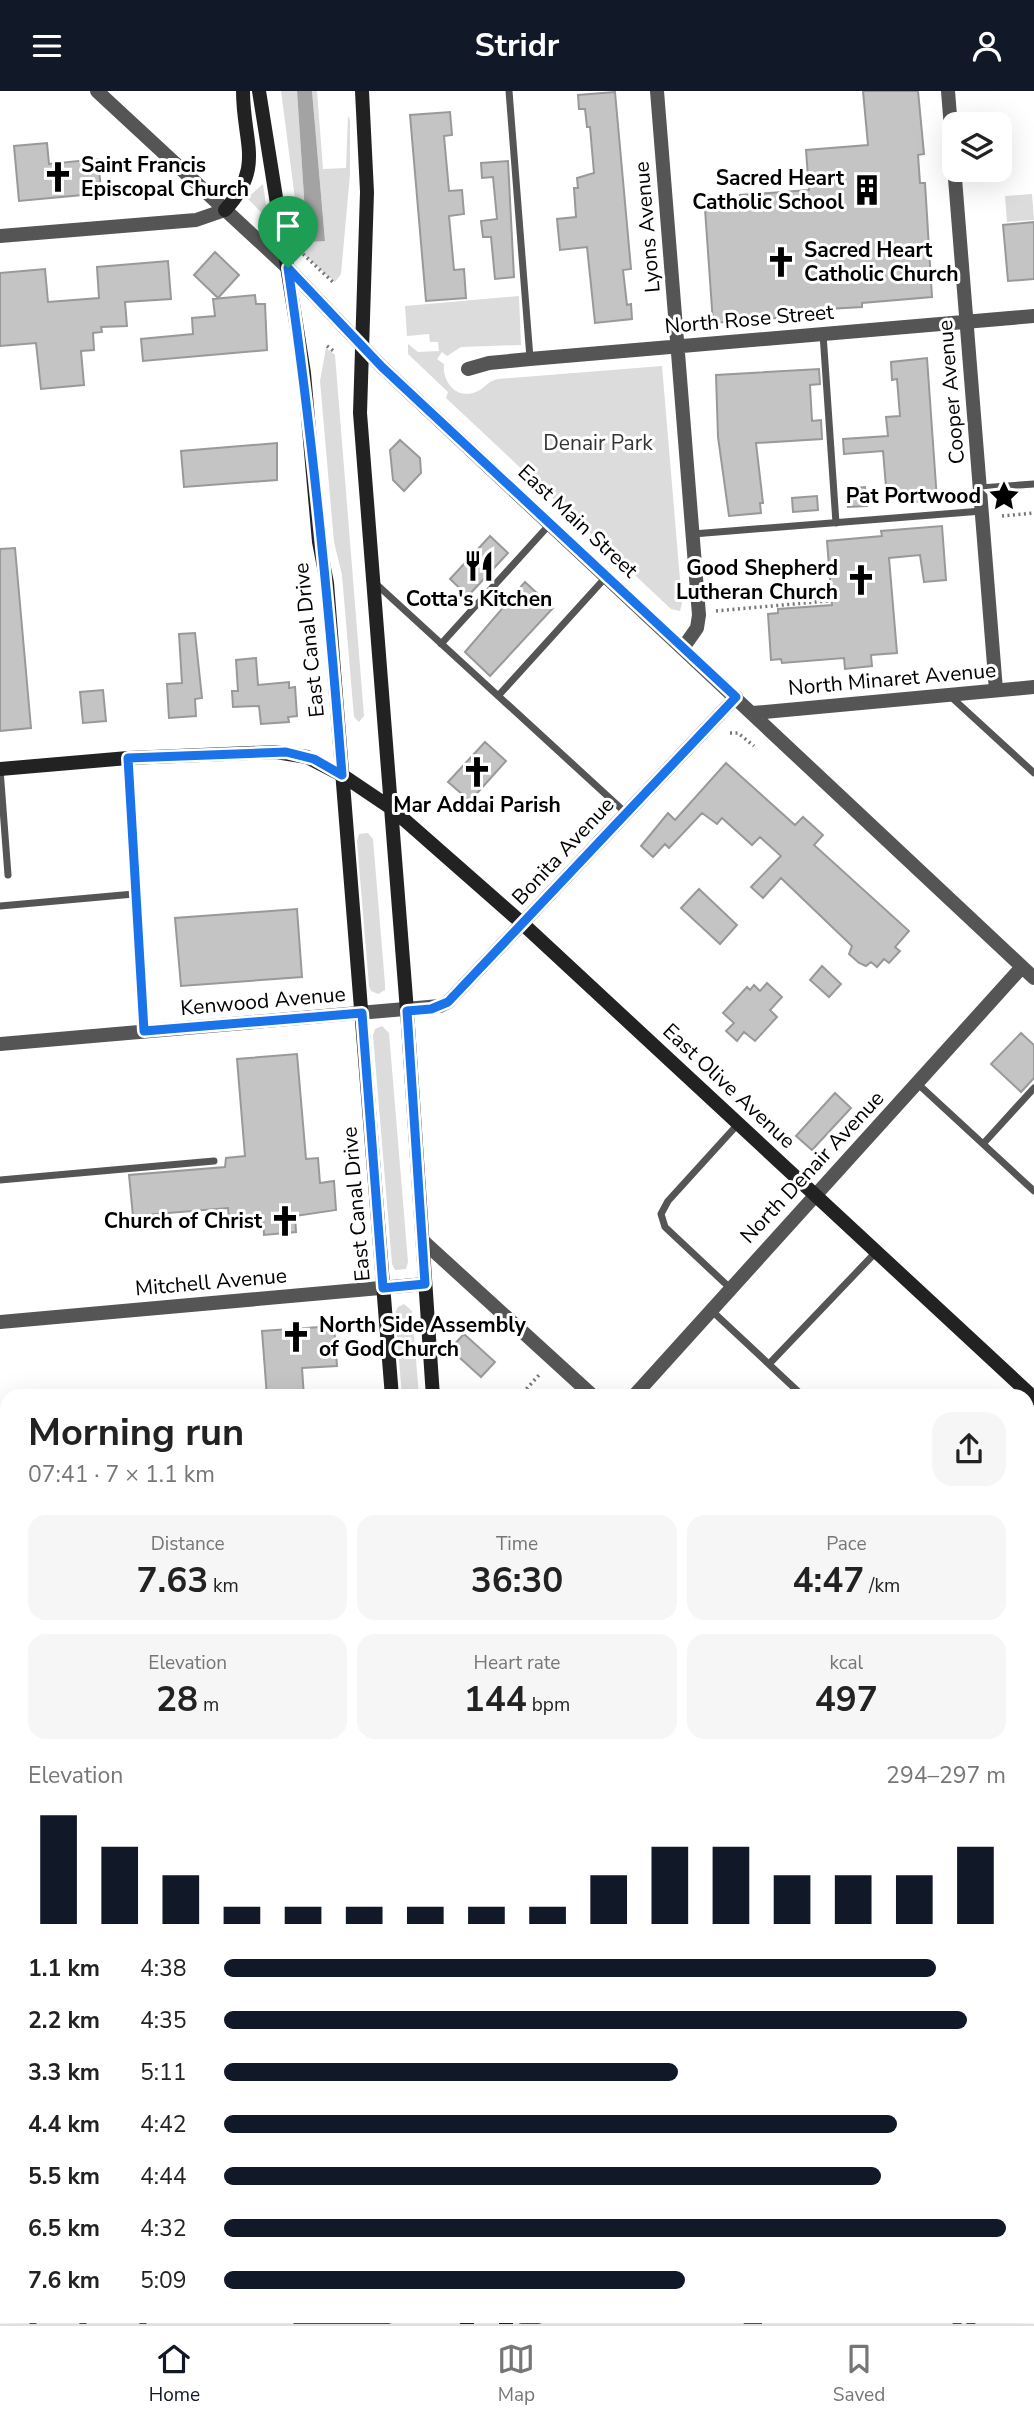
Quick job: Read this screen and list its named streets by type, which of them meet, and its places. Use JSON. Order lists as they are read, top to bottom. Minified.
{"streets":{"main road":["East Canal Drive","East Olive Avenue"],"street":["Lyons Avenue","North Rose Street","Cooper Avenue","East Main Street","North Minaret Avenue","Bonita Avenue","Kenwood Avenue","North Denair Avenue","Mitchell Avenue"]},"crossings":[["Lyons Avenue","North Rose Street"],["Lyons Avenue","East Main Street"],["North Rose Street","Cooper Avenue"],["Cooper Avenue","North Minaret Avenue"],["East Main Street","East Canal Drive"],["East Main Street","North Minaret Avenue"],["East Main Street","Bonita Avenue"],["East Main Street","North Denair Avenue"],["East Canal Drive","Bonita Avenue"],["East Canal Drive","Kenwood Avenue"],["East Canal Drive","East Olive Avenue"],["East Canal Drive","Mitchell Avenue"],["Bonita Avenue","Kenwood Avenue"],["Bonita Avenue","East Olive Avenue"],["East Olive Avenue","North Denair Avenue"]],"parks":["Denair Park"],"places":{"church":["Saint Francis Episcopal Church","Sacred Heart Catholic Church","Good Shepherd Lutheran Church","Mar Addai Parish","Church of Christ","North Side Assembly of God Church"],"building":["Sacred Heart Catholic School"],"place":["Pat Portwood"],"restaurant":["Cotta's Kitchen"]},"page":{"header":"Stridr","heading":["Morning run","07:41 · 7 × 1.1 km"],"stats":[["Distance","7.63 km"],["Time","36:30"],["Pace","4:47 /km"],["Elevation","28 m"],["Heart rate","144 bpm"],["kcal","497"]],"chart":["Elevation","294–297 m"],"list":[{"name":"1.1 km","note":"4:38"},{"name":"2.2 km","note":"4:35"},{"name":"3.3 km","note":"5:11"},{"name":"4.4 km","note":"4:42"},{"name":"5.5 km","note":"4:44"},{"name":"6.5 km","note":"4:32"},{"name":"7.6 km","note":"5:09"}],"tabs":["Home","Map","Saved"]}}
